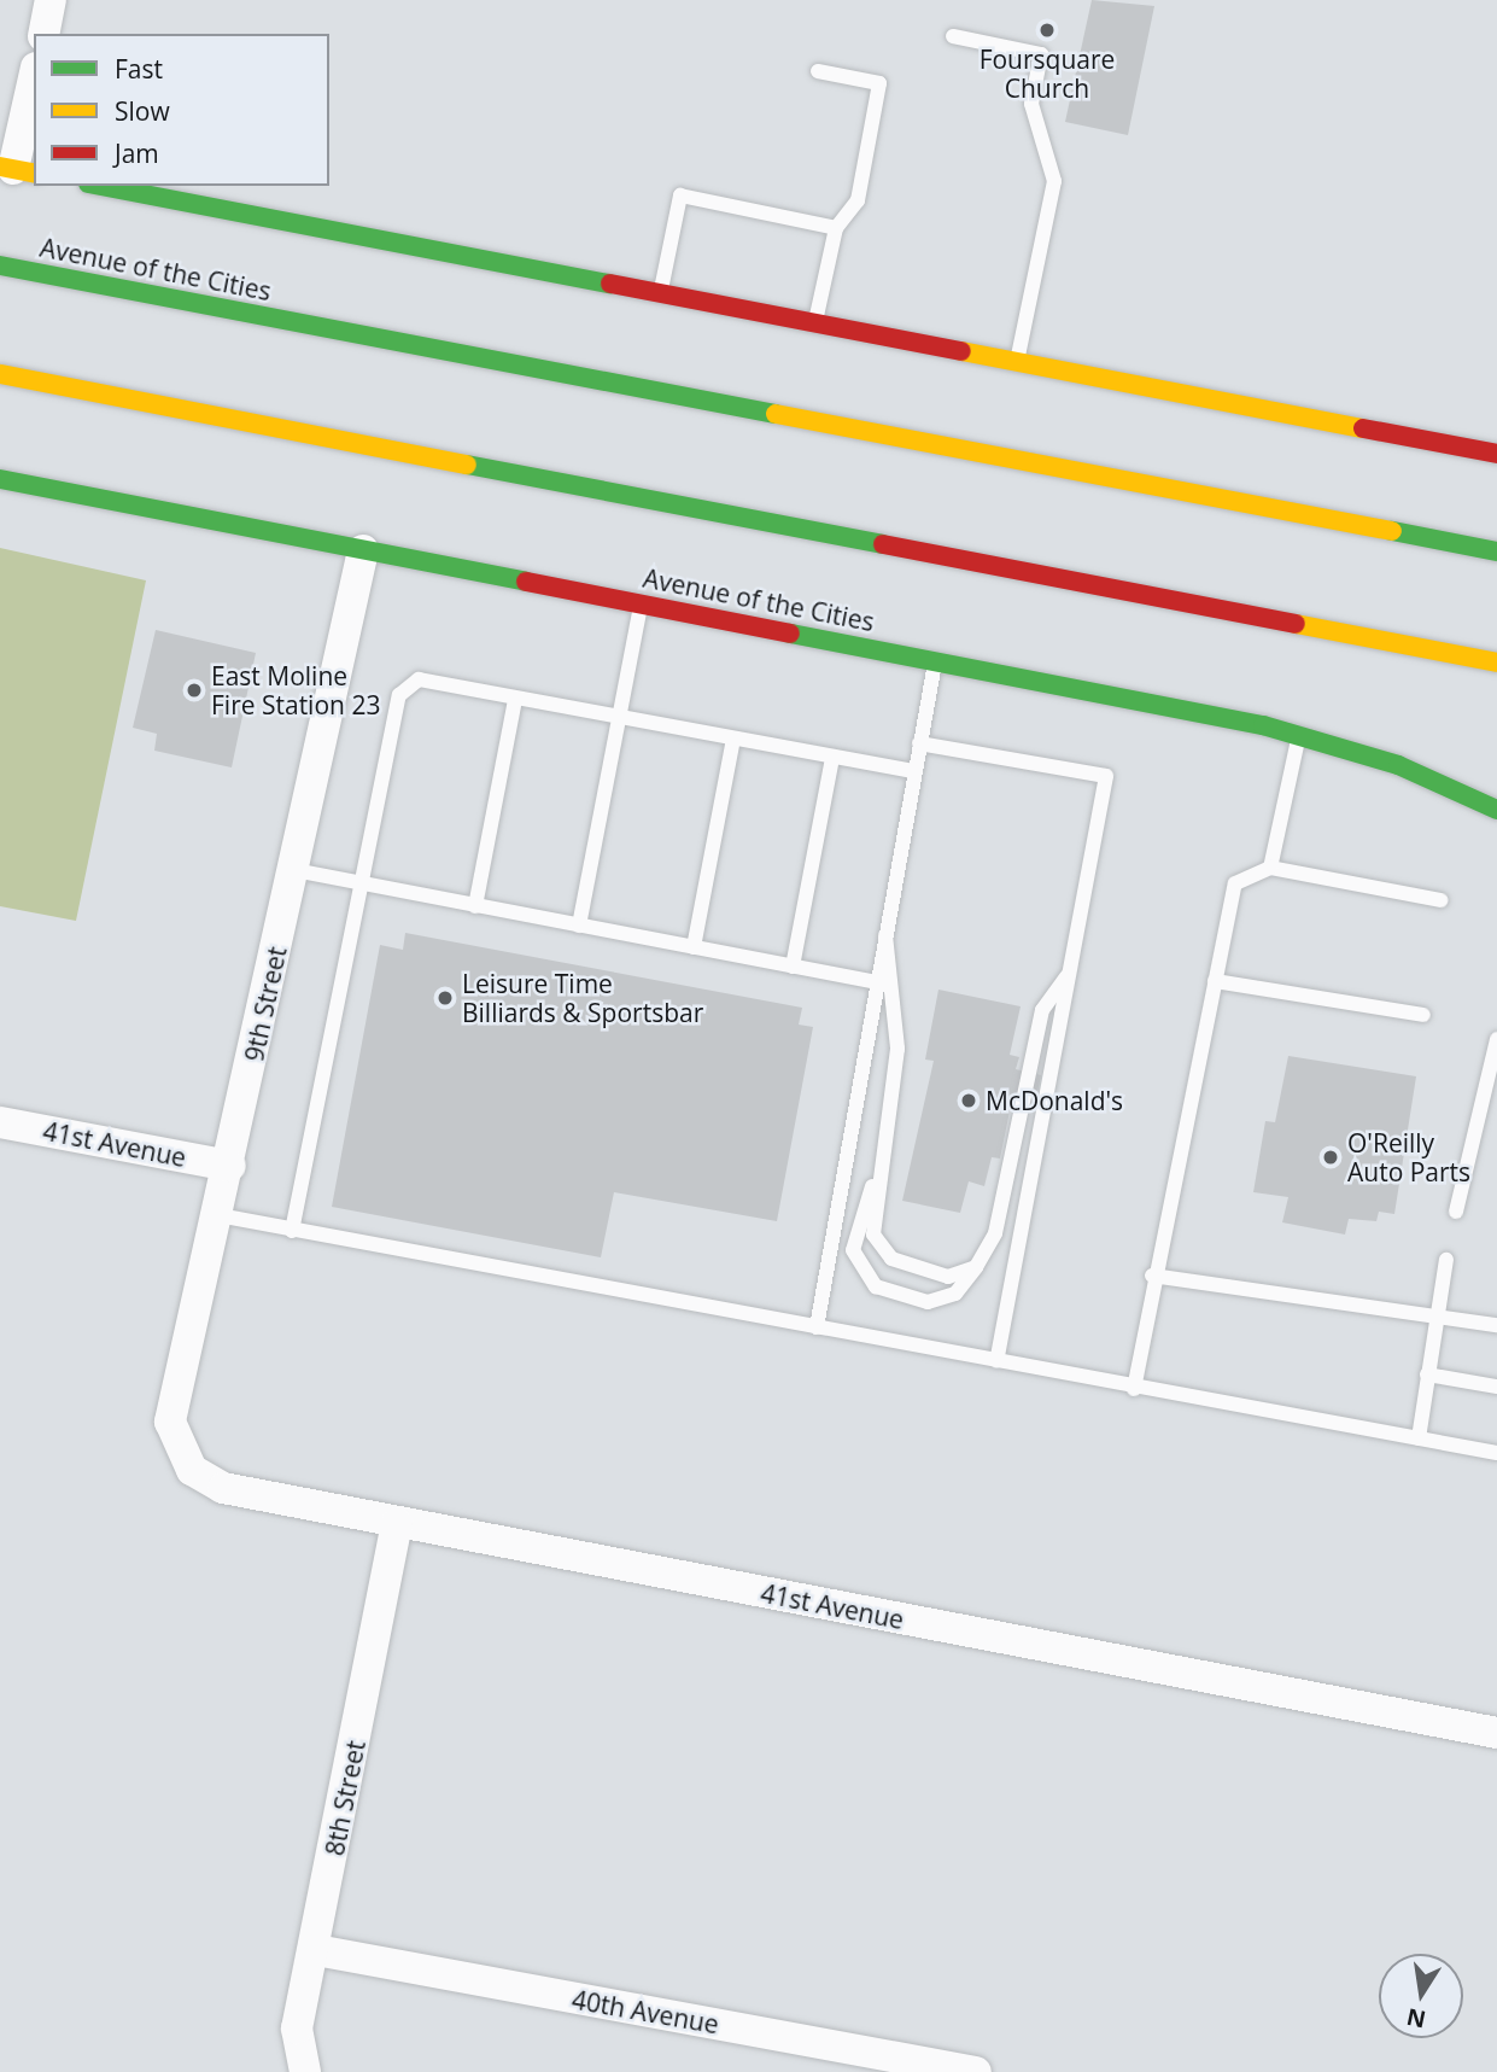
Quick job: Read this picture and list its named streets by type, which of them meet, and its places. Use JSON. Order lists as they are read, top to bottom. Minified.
{"streets":{"main road":["Avenue of the Cities"],"street":["9th Street","41st Avenue","8th Street","40th Avenue"]},"crossings":[["Avenue of the Cities","9th Street"],["9th Street","41st Avenue"],["41st Avenue","8th Street"],["8th Street","40th Avenue"]],"places":["Foursquare Church","East Moline Fire Station 23","Leisure Time Billiards & Sportsbar","McDonald's","O'Reilly Auto Parts"],"legend":["Fast","Slow","Jam"],"north":"bottom"}
